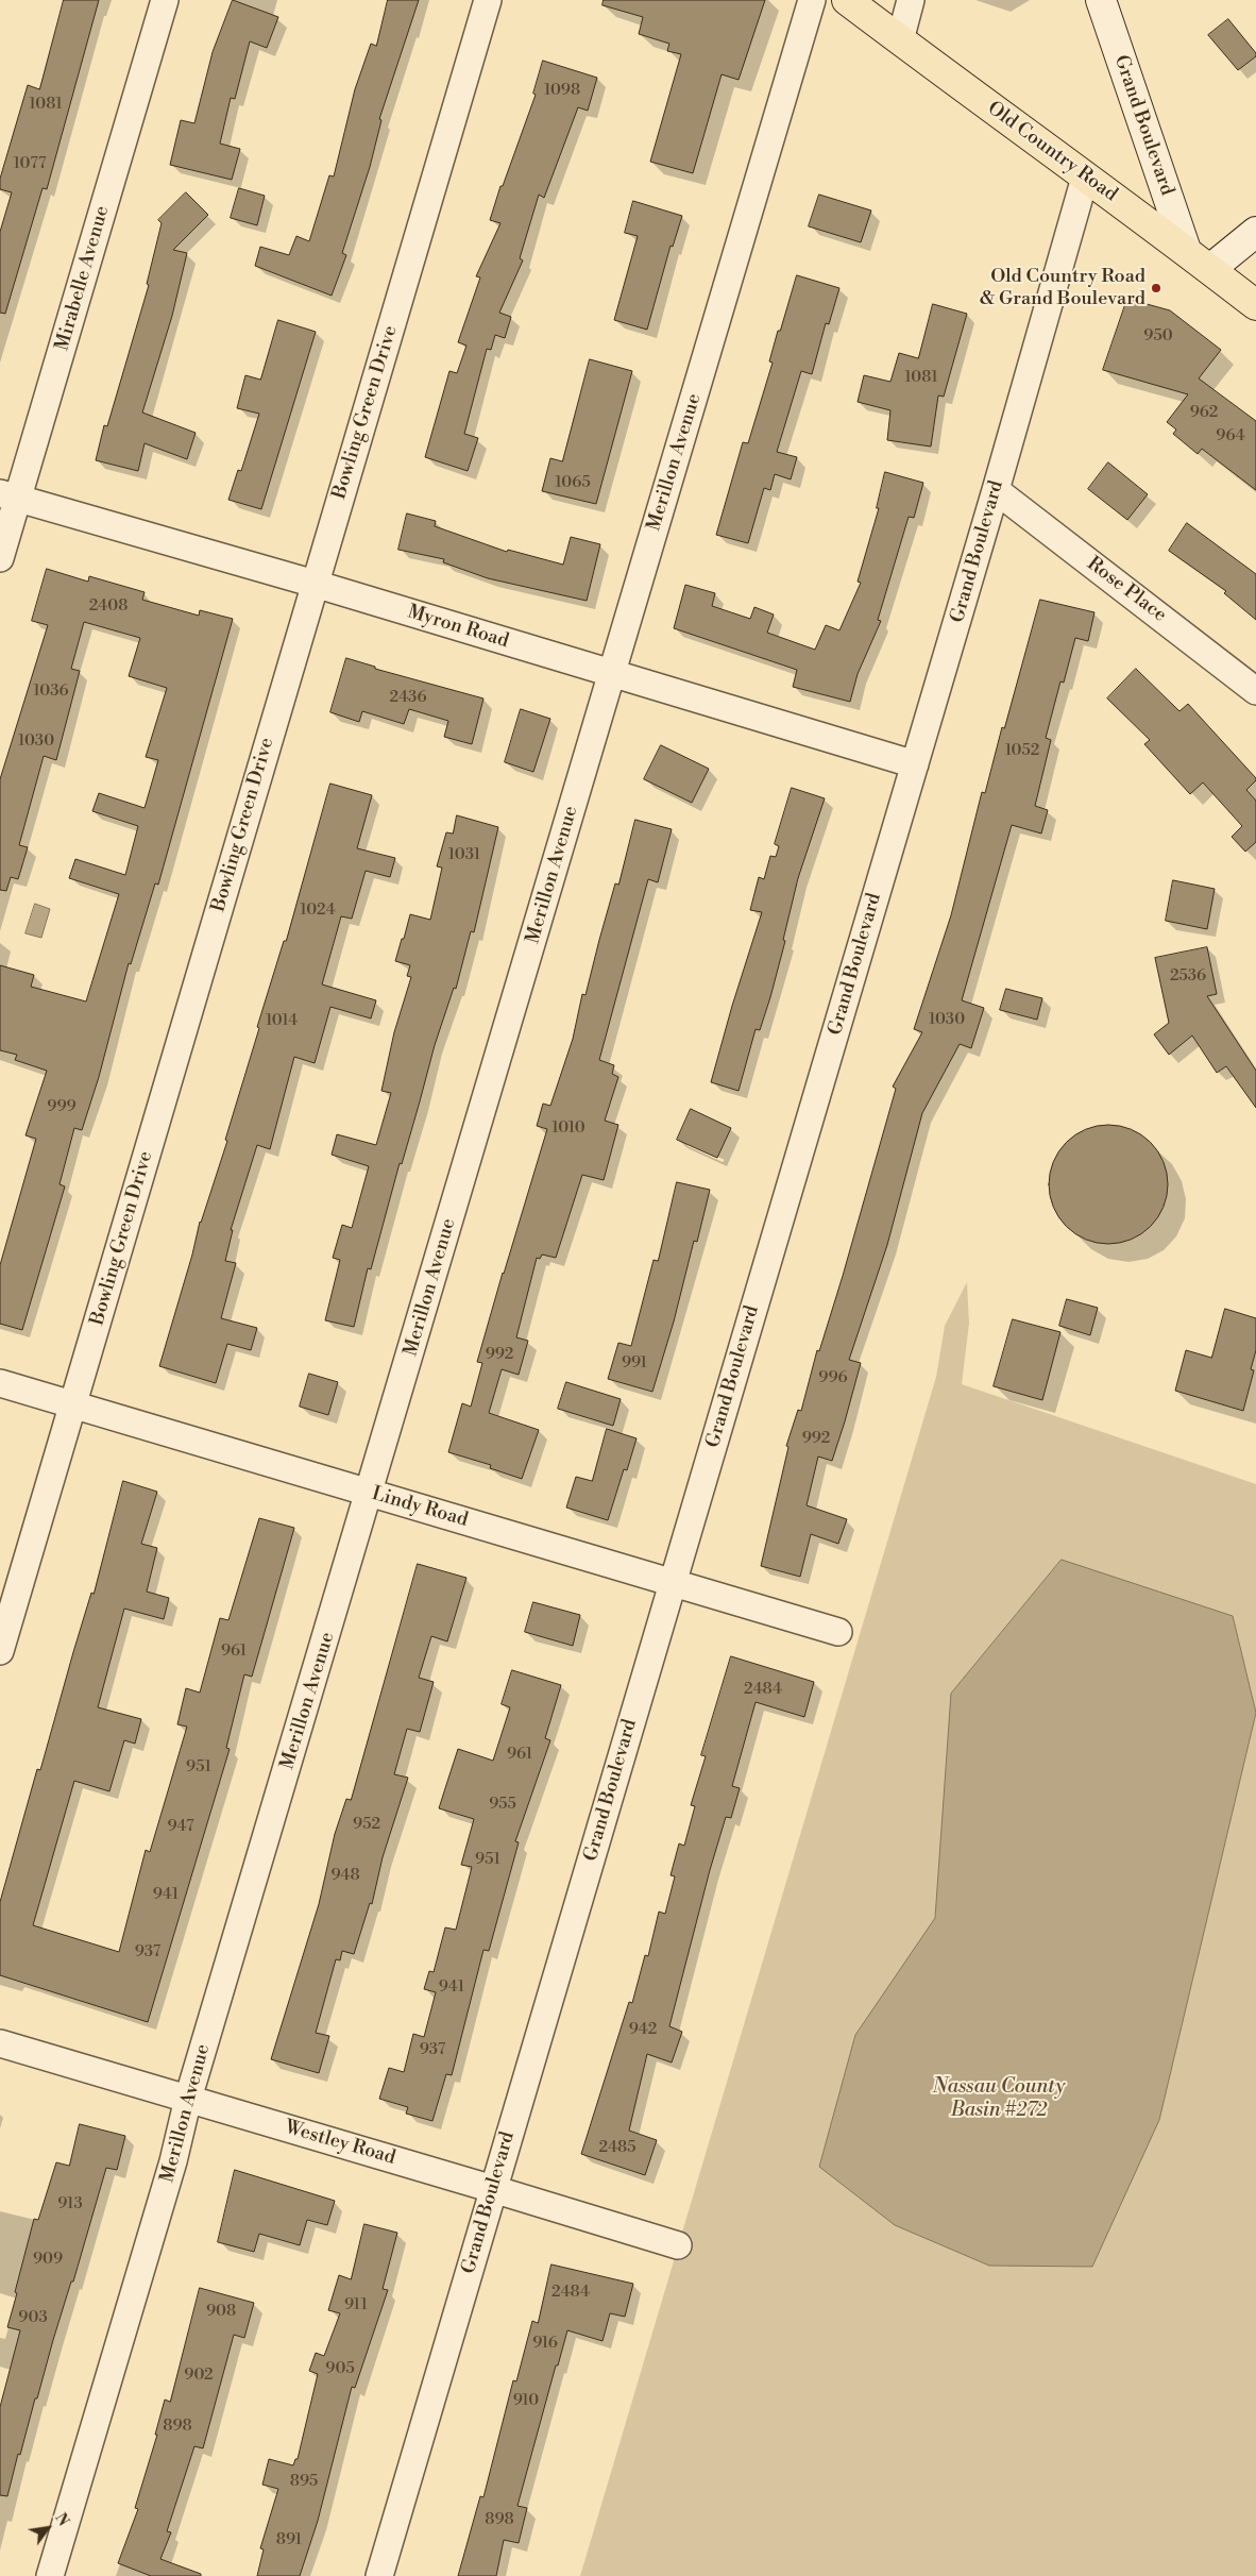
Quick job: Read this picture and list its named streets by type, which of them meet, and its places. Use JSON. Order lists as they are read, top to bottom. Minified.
{"streets":{"main road":["Old Country Road"],"street":["Grand Boulevard","Mirabelle Avenue","Bowling Green Drive","Merillon Avenue","Rose Place","Myron Road","Lindy Road","Westley Road"]},"crossings":[["Grand Boulevard","Old Country Road"],["Grand Boulevard","Rose Place"],["Grand Boulevard","Myron Road"],["Grand Boulevard","Lindy Road"],["Grand Boulevard","Westley Road"],["Mirabelle Avenue","Myron Road"],["Bowling Green Drive","Myron Road"],["Bowling Green Drive","Lindy Road"],["Merillon Avenue","Myron Road"],["Merillon Avenue","Lindy Road"],["Merillon Avenue","Westley Road"]],"water":["Nassau County Basin #272"],"places":["Old Country Road & Grand Boulevard"],"house_numbers":["1098","1081","1077","950","1081","962","964","1065","2408","1036","2436","1030","1052","1031","1024","2536","1030","1014","999","1010","992","991","996","992","961","2484","961","951","955","952","947","951","948","941","937","941","942","937","2485","913","909","2484","911","908","903","916","905","902","910","898","895","898","891"],"north":"top right"}
